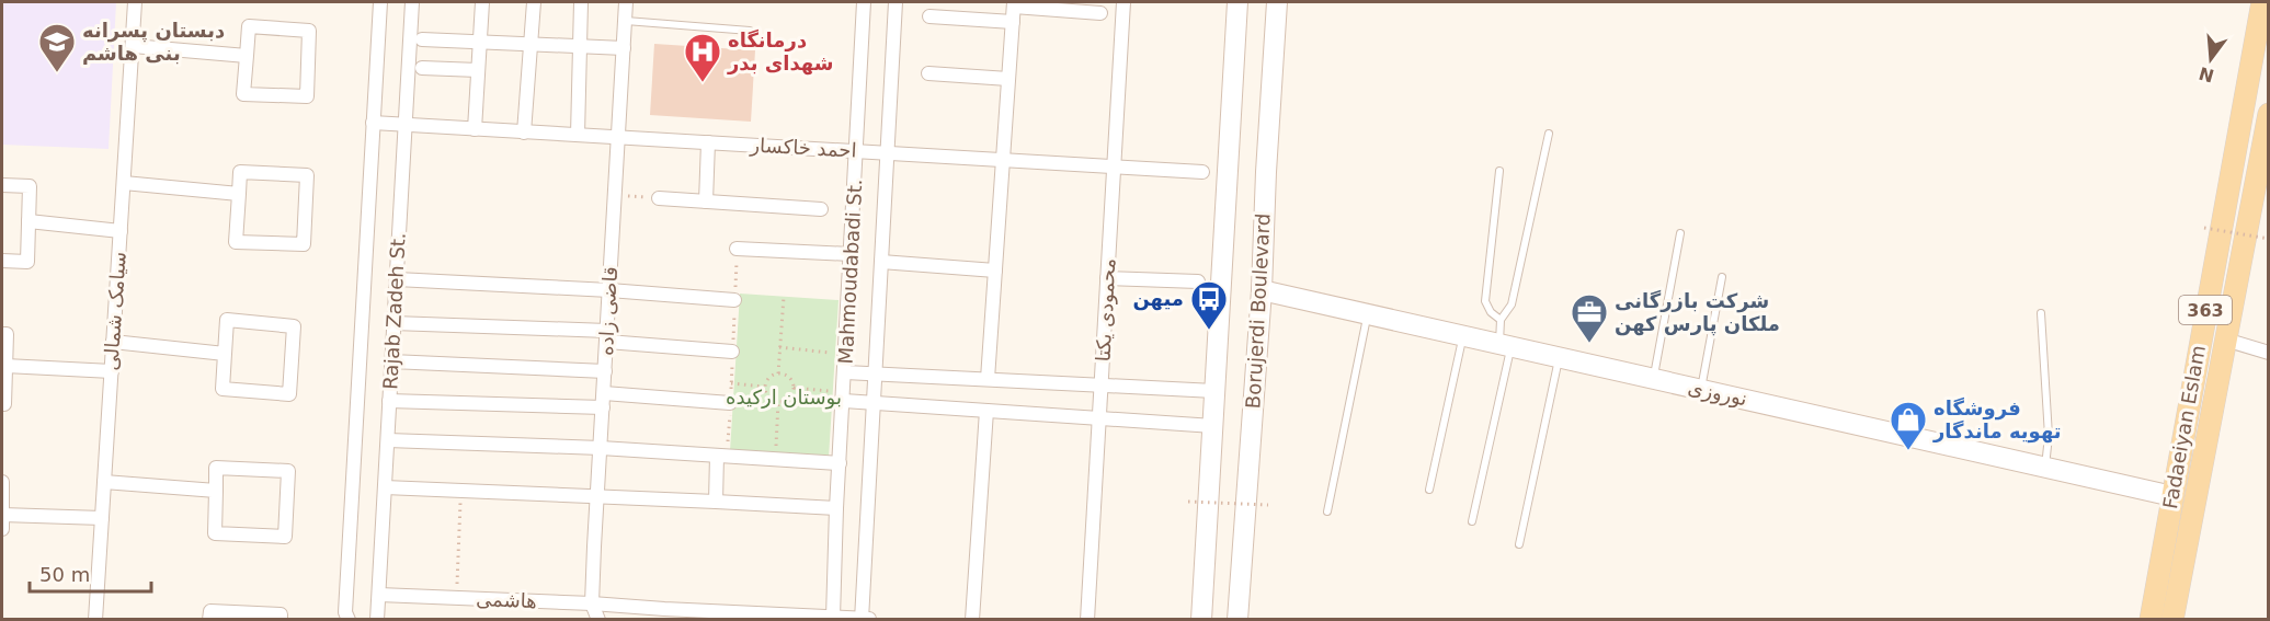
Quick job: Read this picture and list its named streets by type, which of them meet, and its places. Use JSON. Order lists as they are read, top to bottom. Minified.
{"streets":{"main road":["363","Borujerdi Boulevard","نوروزی","Fadaeiyan Eslam"],"street":["احمد خاکسار","Mahmoudabadi St.","محمودی یکتا","سیامک شمالی","Rajab Zadeh St.","قاضی زاده","هاشمی"]},"crossings":[["احمد خاکسار","Mahmoudabadi St."],["احمد خاکسار","محمودی یکتا"],["احمد خاکسار","Rajab Zadeh St."],["احمد خاکسار","قاضی زاده"],["Mahmoudabadi St.","هاشمی"],["Rajab Zadeh St.","هاشمی"],["قاضی زاده","هاشمی"],["Borujerdi Boulevard","نوروزی"],["نوروزی","Fadaeiyan Eslam"]],"parks":["بوستان ارکیده"],"places":{"school or university":["دبستان پسرانه بنی هاشم"],"hospital":["درمانگاه شهدای بدر"],"bus stop":["میهن"],"office":["شرکت بازرگانی ملکان پارس کهن"],"shop":["فروشگاه تهویه ماندگار"]},"scale_bar":"50 m","north":"bottom"}
